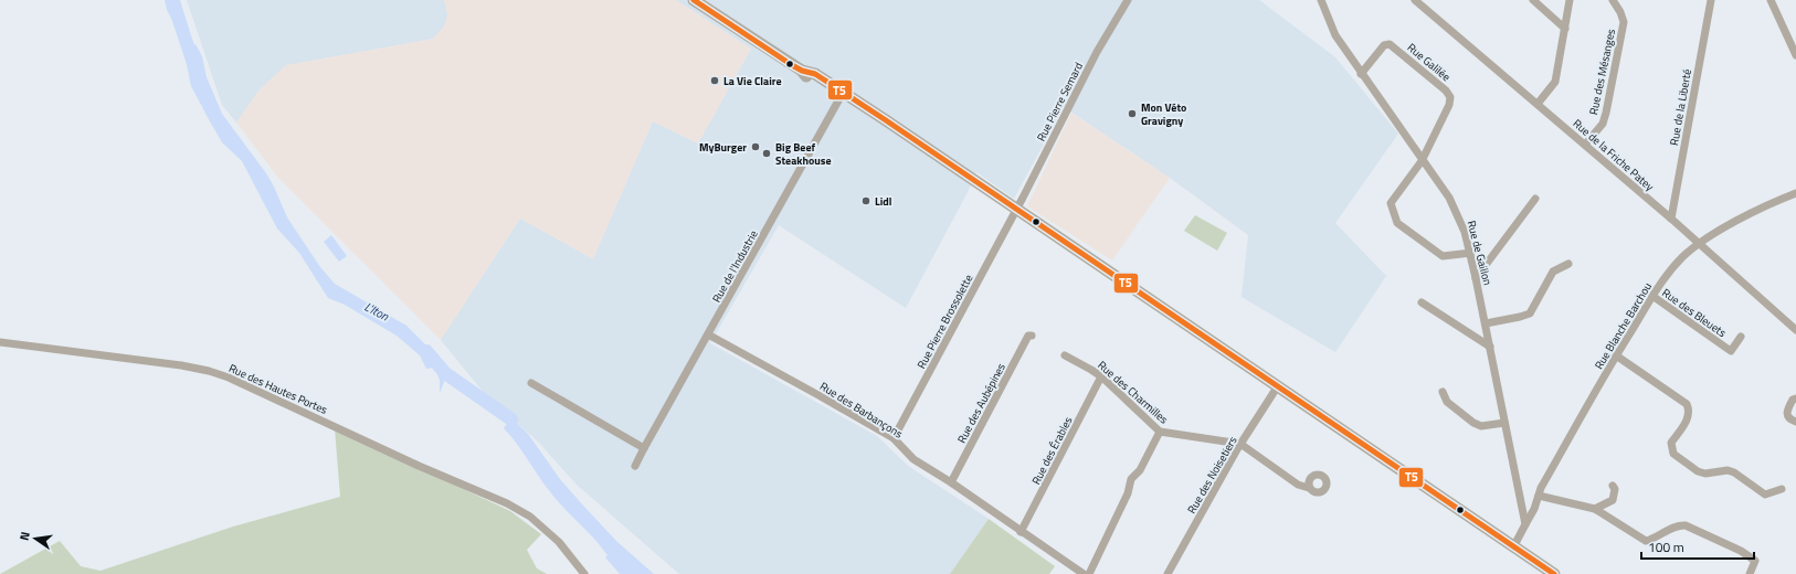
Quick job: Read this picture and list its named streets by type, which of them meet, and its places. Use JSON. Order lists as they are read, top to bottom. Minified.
{"streets":{"street":["Rue Galilée","Rue des Mésanges","Rue Pierre Semard","Rue de la Liberté","Rue de la Friche Patey","Rue de Gaillon","Rue de l'Industrie","Rue des Bleuets","Rue Pierre Brossolette","Rue Blanche Barchou","Rue des Hautes Portes","Rue des Charmilles","Rue des Aubépines","Rue des Barbançons","Rue des Érables","Rue des Noisetiers"]},"crossings":[["Rue Galilée","Rue de Gaillon"],["Rue des Mésanges","Rue de la Friche Patey"],["Rue Pierre Semard","Rue Pierre Brossolette"],["Rue de la Liberté","Rue de la Friche Patey"],["Rue de la Friche Patey","Rue Blanche Barchou"],["Rue de Gaillon","Rue Blanche Barchou"],["Rue de l'Industrie","Rue des Barbançons"],["Rue des Bleuets","Rue Blanche Barchou"],["Rue Pierre Brossolette","Rue des Barbançons"],["Rue des Charmilles","Rue des Érables"],["Rue des Charmilles","Rue des Noisetiers"],["Rue des Aubépines","Rue des Barbançons"],["Rue des Barbançons","Rue des Érables"]],"water":["L'Iton"],"places":["La Vie Claire","Mon Véto Gravigny","MyBurger","Big Beef Steakhouse","Lidl"],"lines":["transit line T5"],"scale_bar":"100 m","north":"left"}
